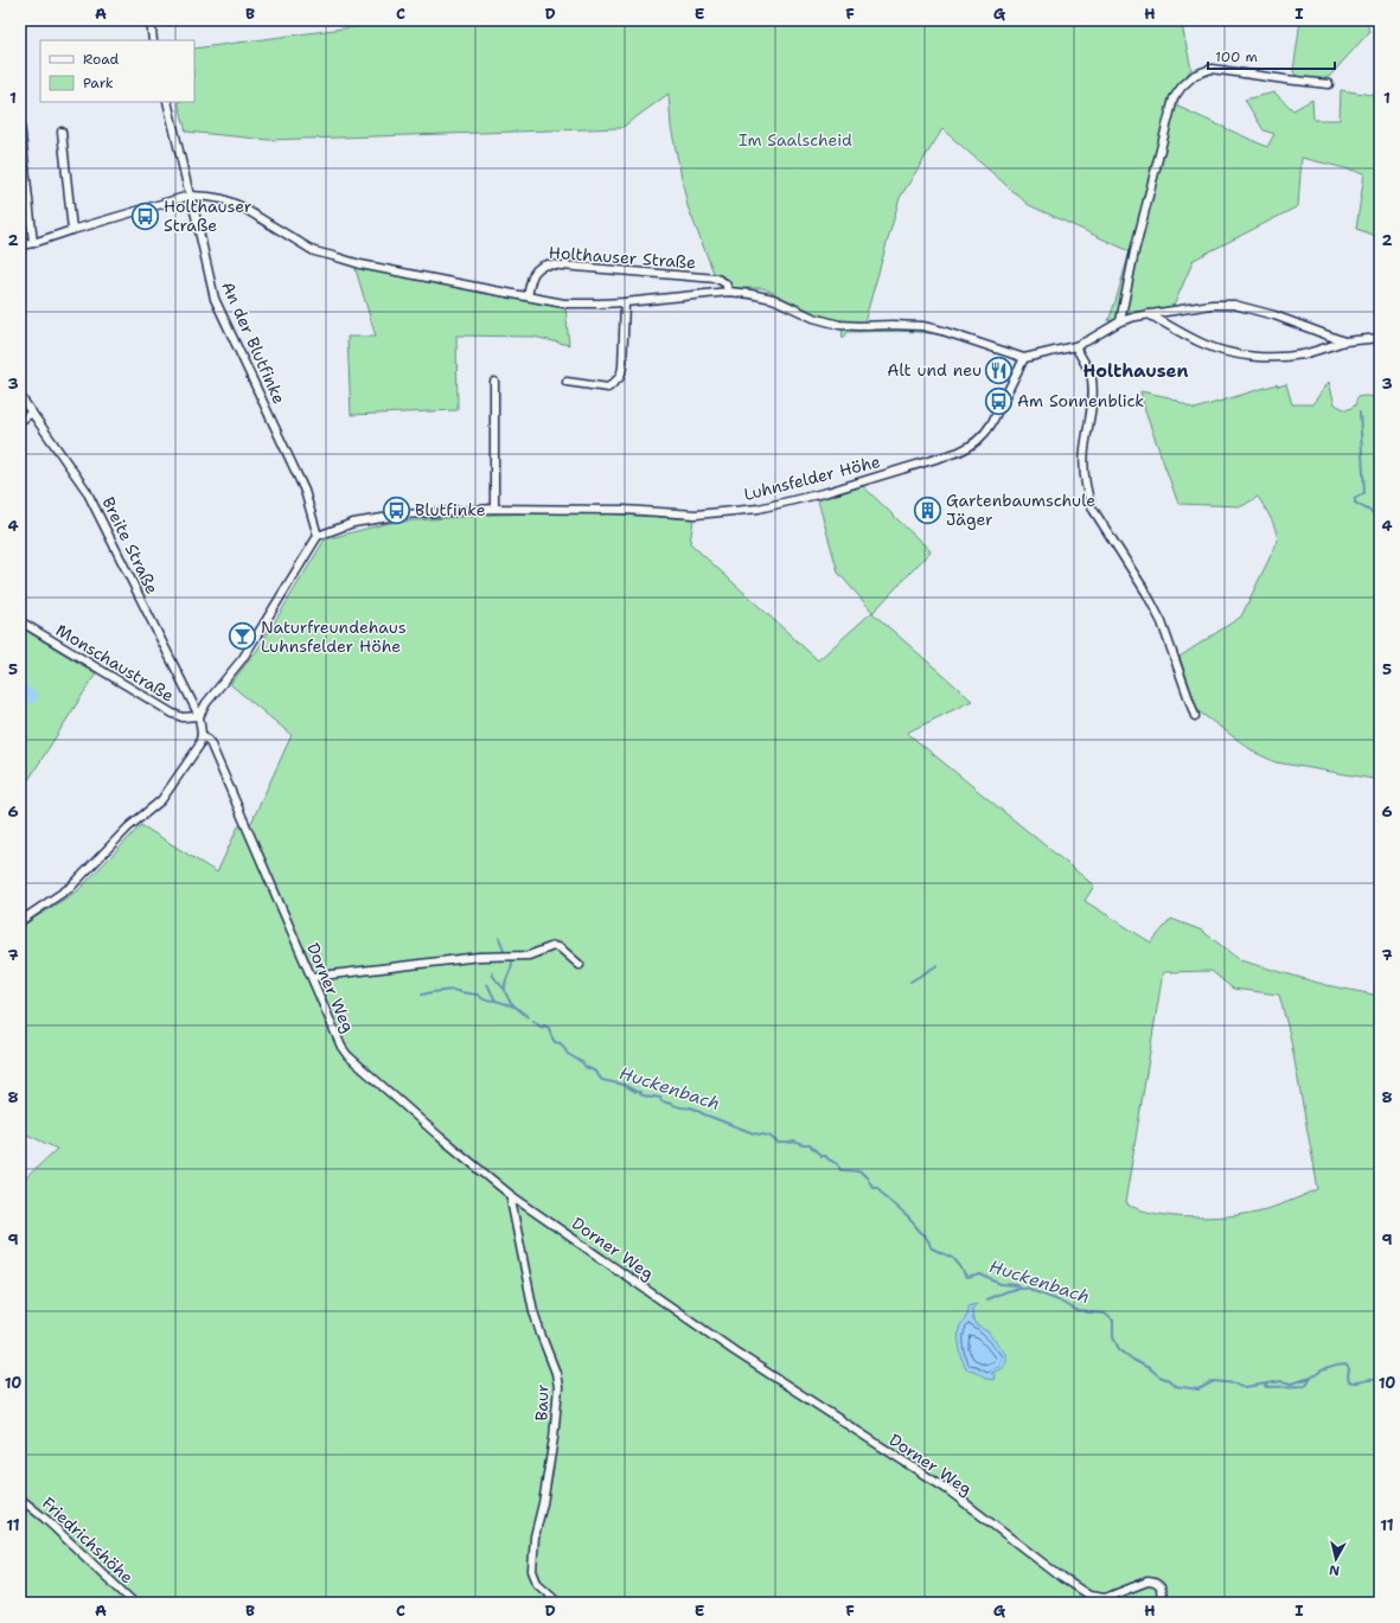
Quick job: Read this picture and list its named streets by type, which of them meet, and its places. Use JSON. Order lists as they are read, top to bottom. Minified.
{"streets":{"street":["Holthauser Straße","An der Blutfinke","Luhnsfelder Höhe","Breite Straße","Monschaustraße","Dorner Weg","Baur","Friedrichshöhe"]},"crossings":[["Holthauser Straße","An der Blutfinke"],["Holthauser Straße","Luhnsfelder Höhe"],["An der Blutfinke","Luhnsfelder Höhe"],["Breite Straße","Monschaustraße"],["Breite Straße","Dorner Weg"],["Dorner Weg","Baur"]],"districts":["Holthausen"],"water":["Huckenbach"],"parks":["Im Saalscheid"],"places":{"bus stop":["Holthauser Straße","Am Sonnenblick","Blutfinke"],"restaurant":["Alt und neu"],"building":["Gartenbaumschule Jäger"],"bar":["Naturfreundehaus Luhnsfelder Höhe"]},"legend":["Road","Park"],"scale_bar":"100 m","north":"bottom","grid":{"columns":["A","B","C","D","E","F","G","H","I"],"rows":["1","2","3","4","5","6","7","8","9","10","11"]}}
